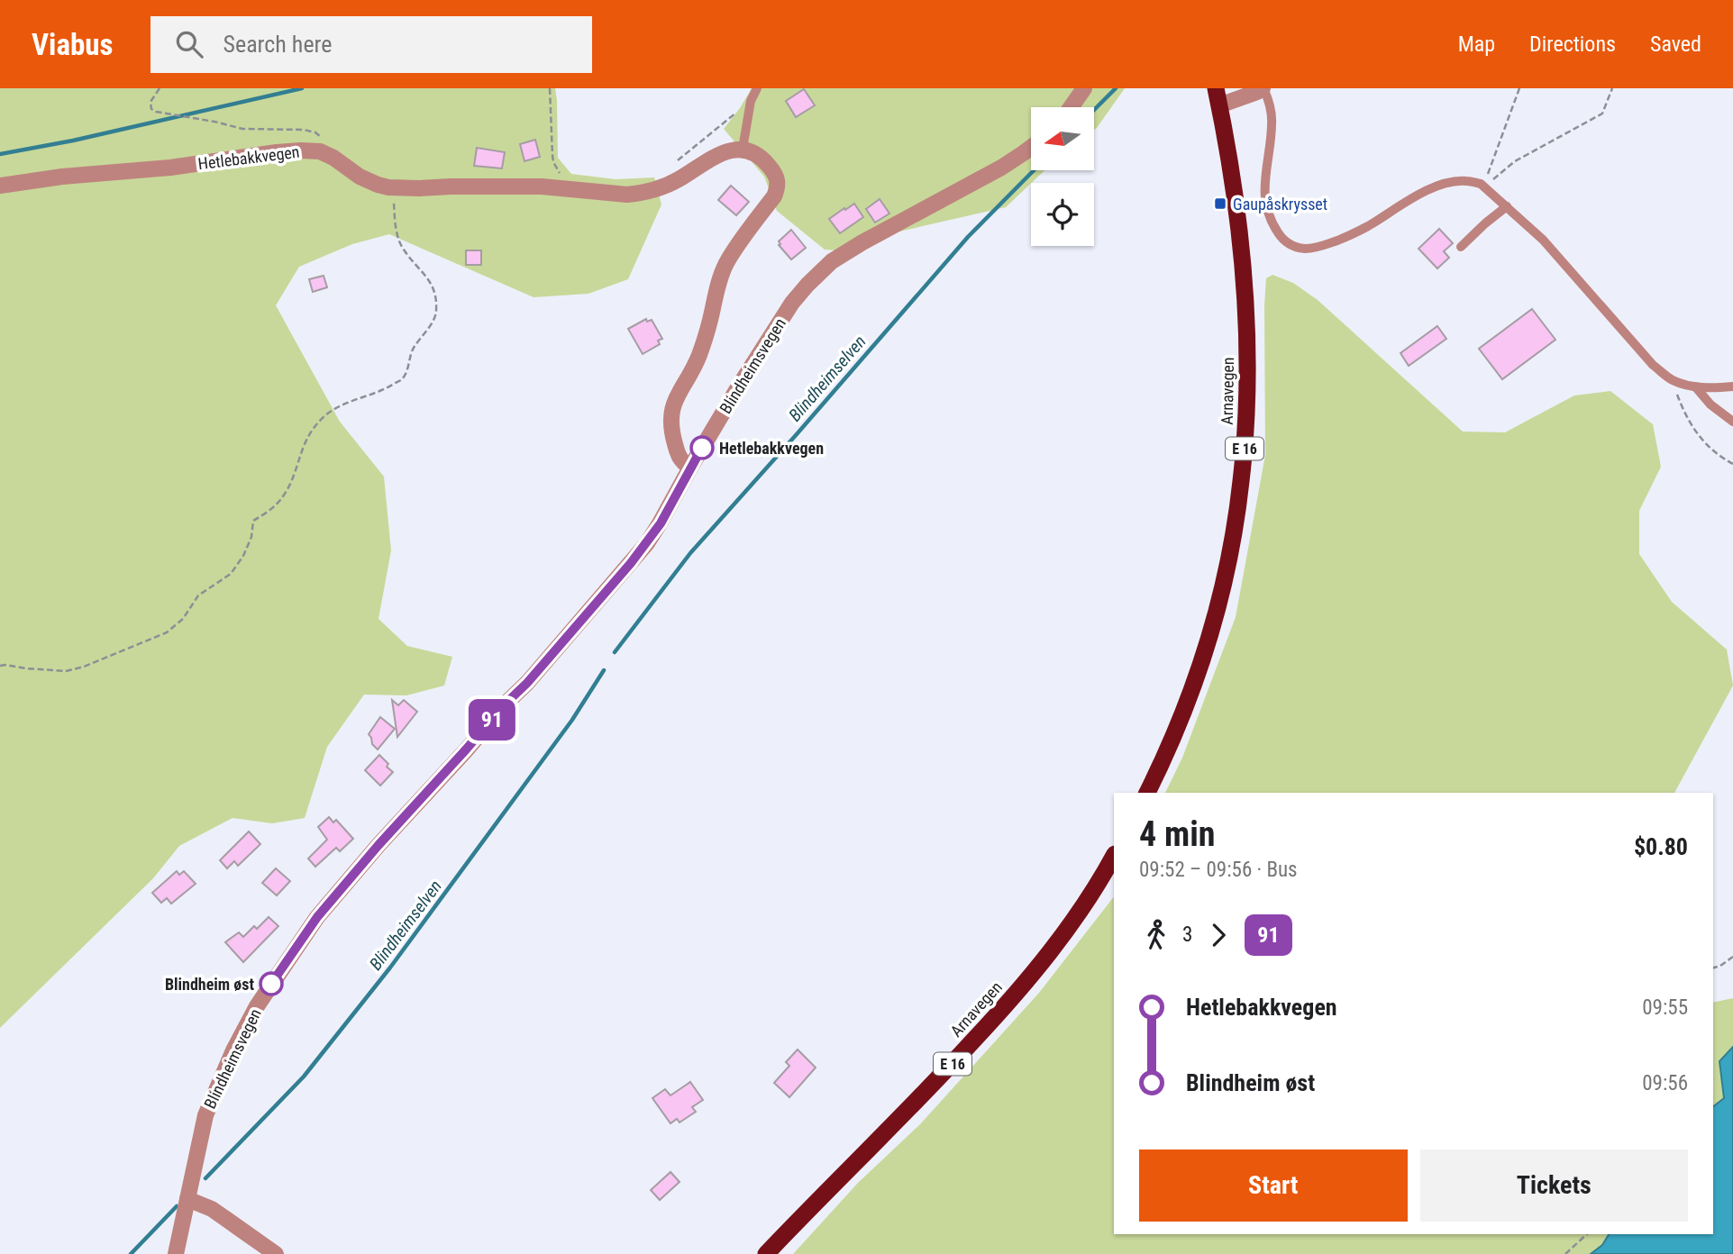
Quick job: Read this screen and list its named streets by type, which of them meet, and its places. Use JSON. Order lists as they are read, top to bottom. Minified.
{"streets":{"highway":["Arnavegen","E 16"],"street":["Hetlebakkvegen","Blindheimsvegen"]},"water":["Blindheimselven"],"places":{"transit":["Gaupåskrysset"],"other":["Hetlebakkvegen","Blindheim øst"]},"lines":["bus line 91"],"north":"left","page":{"header":"Viabus","search":"Search here","nav":["Map","Directions","Saved"],"on_map":"91","heading":["4 min","09:52 – 09:56 · Bus","$0.80"],"legs":["3","91"],"list":[{"name":"Hetlebakkvegen","value":"09:55"},{"name":"Blindheim øst","value":"09:56"}],"buttons":["Start","Tickets"]}}
